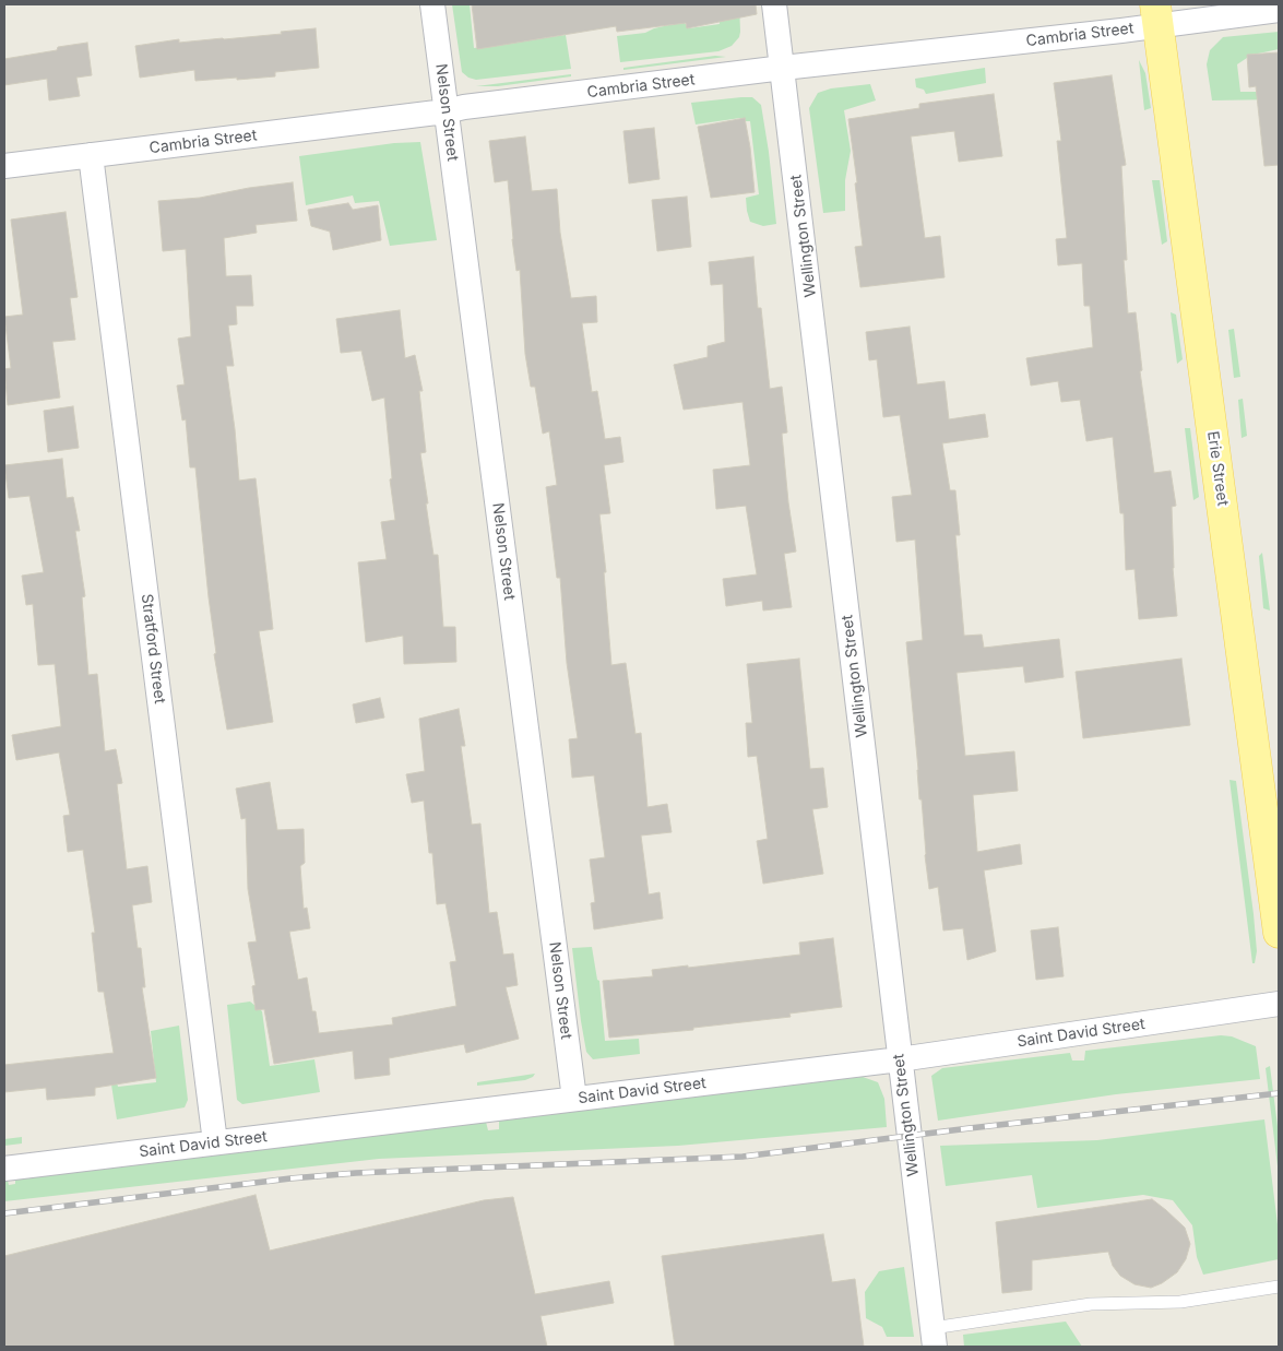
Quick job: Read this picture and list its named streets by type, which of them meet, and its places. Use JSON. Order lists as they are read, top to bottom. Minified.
{"streets":{"main road":["Erie Street"],"street":["Cambria Street","Nelson Street","Wellington Street","Stratford Street","Saint David Street"]},"crossings":[["Cambria Street","Nelson Street"],["Cambria Street","Wellington Street"],["Cambria Street","Erie Street"],["Cambria Street","Stratford Street"],["Nelson Street","Saint David Street"],["Wellington Street","Saint David Street"],["Stratford Street","Saint David Street"]]}
